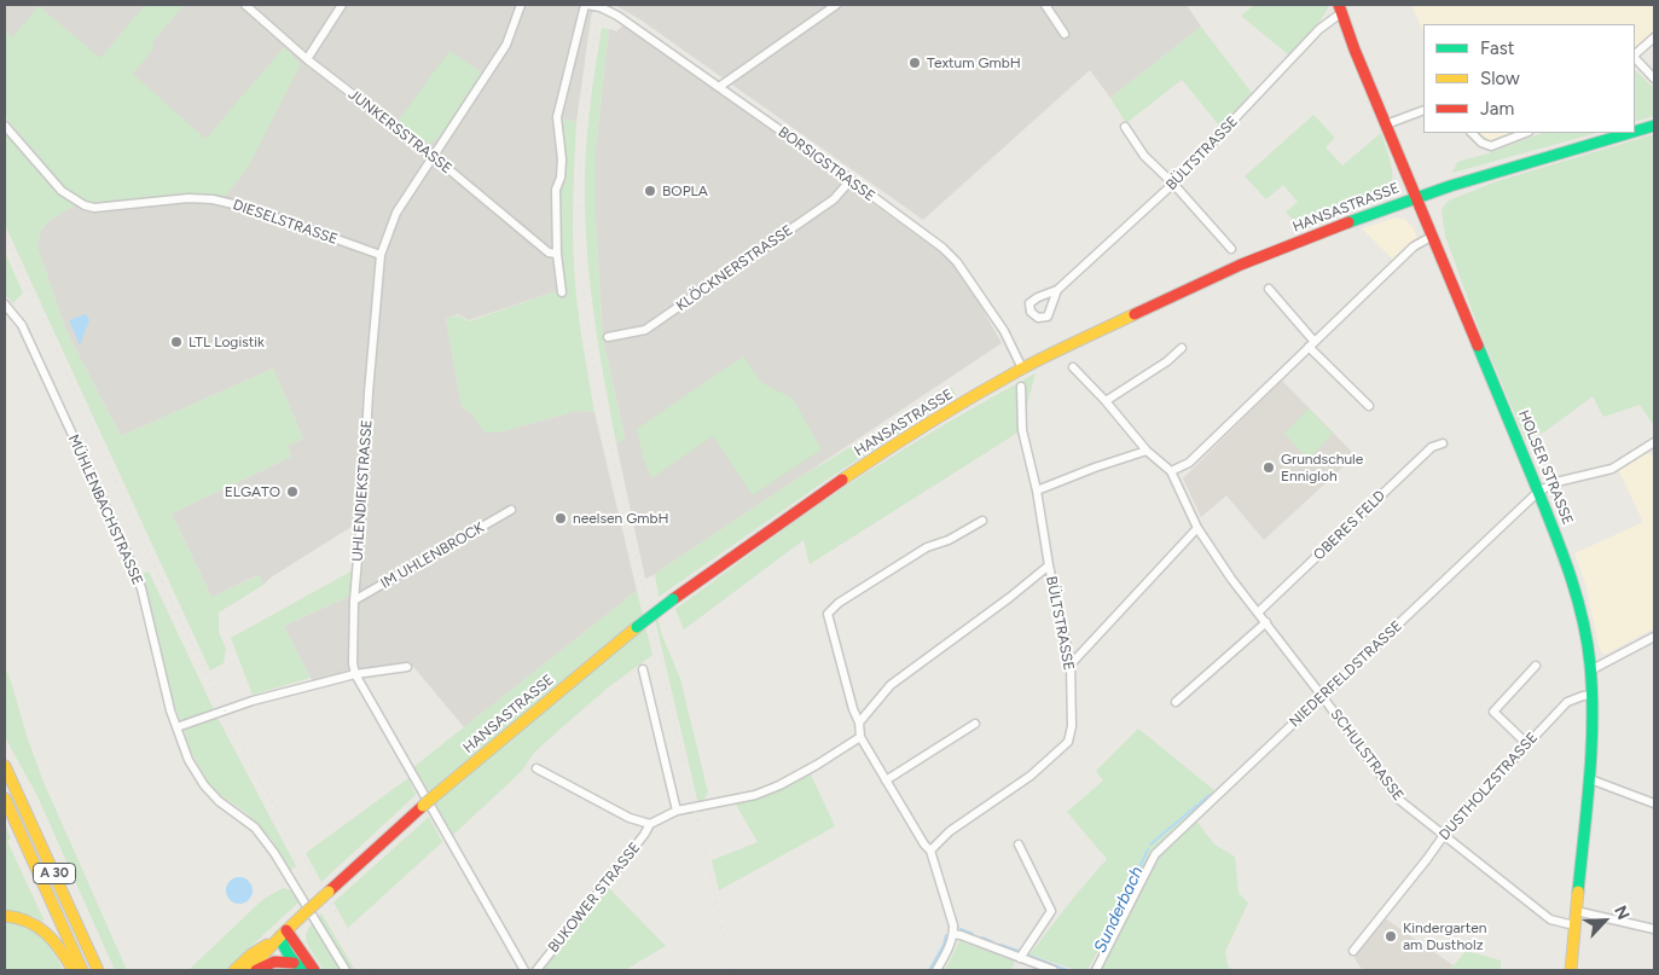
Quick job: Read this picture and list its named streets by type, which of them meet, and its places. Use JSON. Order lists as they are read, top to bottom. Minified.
{"streets":{"main road":["HANSASTRASSE","HOLSER STRASSE","A 30"],"street":["JUNKERSSTRASSE","BÜLTSTRASSE","BORSIGSTRASSE","DIESELSTRASSE","KLÖCKNERSTRASSE","UHLENDIEKSTRASSE","MÜHLENBACHSTRASSE","OBERES FELD","IM UHLENBROCK","NIEDERFELDSTRASSE","SCHULSTRASSE","DUSTHOLZSTRASSE","BUKOWER STRASSE"]},"crossings":[["JUNKERSSTRASSE","UHLENDIEKSTRASSE"],["BÜLTSTRASSE","HOLSER STRASSE"],["BORSIGSTRASSE","HANSASTRASSE"],["BORSIGSTRASSE","KLÖCKNERSTRASSE"],["HANSASTRASSE","HOLSER STRASSE"],["DIESELSTRASSE","UHLENDIEKSTRASSE"],["HOLSER STRASSE","NIEDERFELDSTRASSE"],["HOLSER STRASSE","SCHULSTRASSE"],["HOLSER STRASSE","DUSTHOLZSTRASSE"],["UHLENDIEKSTRASSE","IM UHLENBROCK"],["OBERES FELD","SCHULSTRASSE"],["NIEDERFELDSTRASSE","SCHULSTRASSE"],["SCHULSTRASSE","DUSTHOLZSTRASSE"]],"water":["Sunderbach"],"places":["Textum GmbH","BOPLA","LTL Logistik","Grundschule Ennigloh","ELGATO","neelsen GmbH","Kindergarten am Dustholz"],"legend":["Fast","Slow","Jam"],"north":"top right"}
